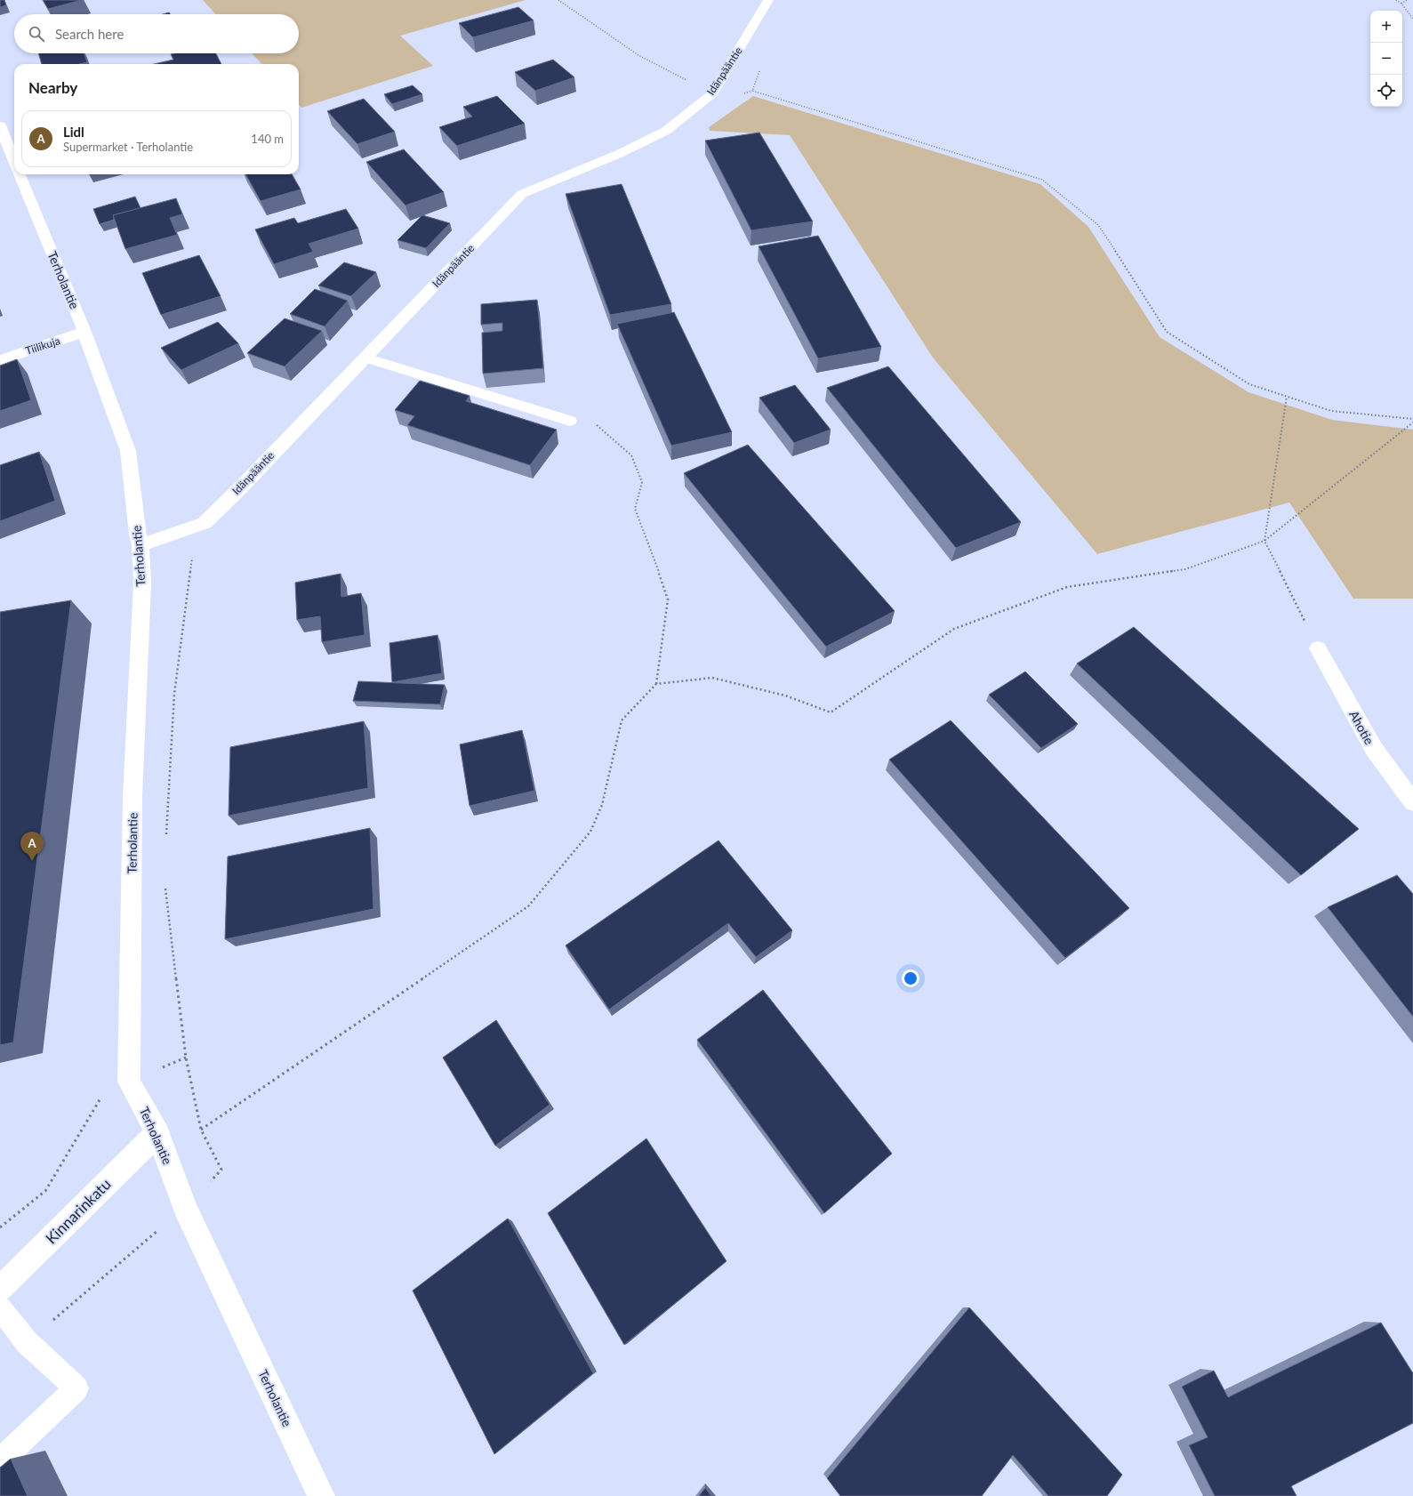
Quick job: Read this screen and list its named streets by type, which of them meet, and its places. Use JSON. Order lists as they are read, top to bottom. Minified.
{"streets":{"street":["Idänpääntie","Terholantie","Tiilikuja","Ahotie","Kinnarinkatu"]},"crossings":[["Idänpääntie","Terholantie"],["Terholantie","Tiilikuja"],["Terholantie","Kinnarinkatu"]],"page":{"map_buttons":["+","−"],"search":"Search here","heading":"Nearby","list":[{"mark":"A","name":"Lidl","note":"Supermarket · Terholantie","value":"140 m"}],"pins":"A"}}
